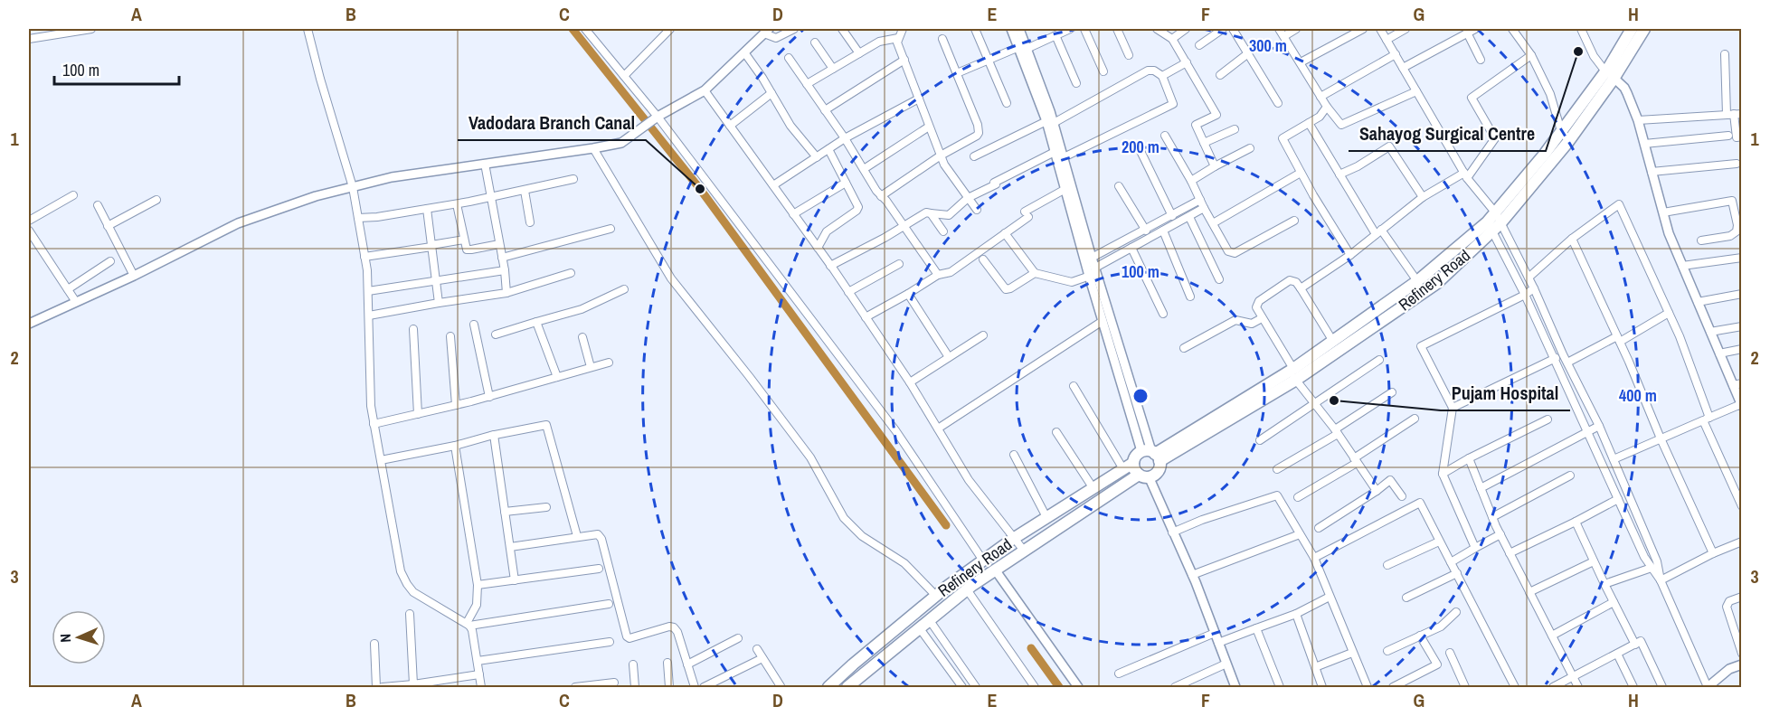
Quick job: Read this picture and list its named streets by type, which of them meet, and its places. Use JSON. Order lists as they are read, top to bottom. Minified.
{"streets":{"main road":["Refinery Road"]},"places":["Sahayog Surgical Centre","Vadodara Branch Canal","Pujam Hospital"],"scale_bar":"100 m","north":"left","grid":{"columns":["A","B","C","D","E","F","G","H"],"rows":["1","2","3"]},"rings":["300 m","200 m","100 m","400 m"]}
